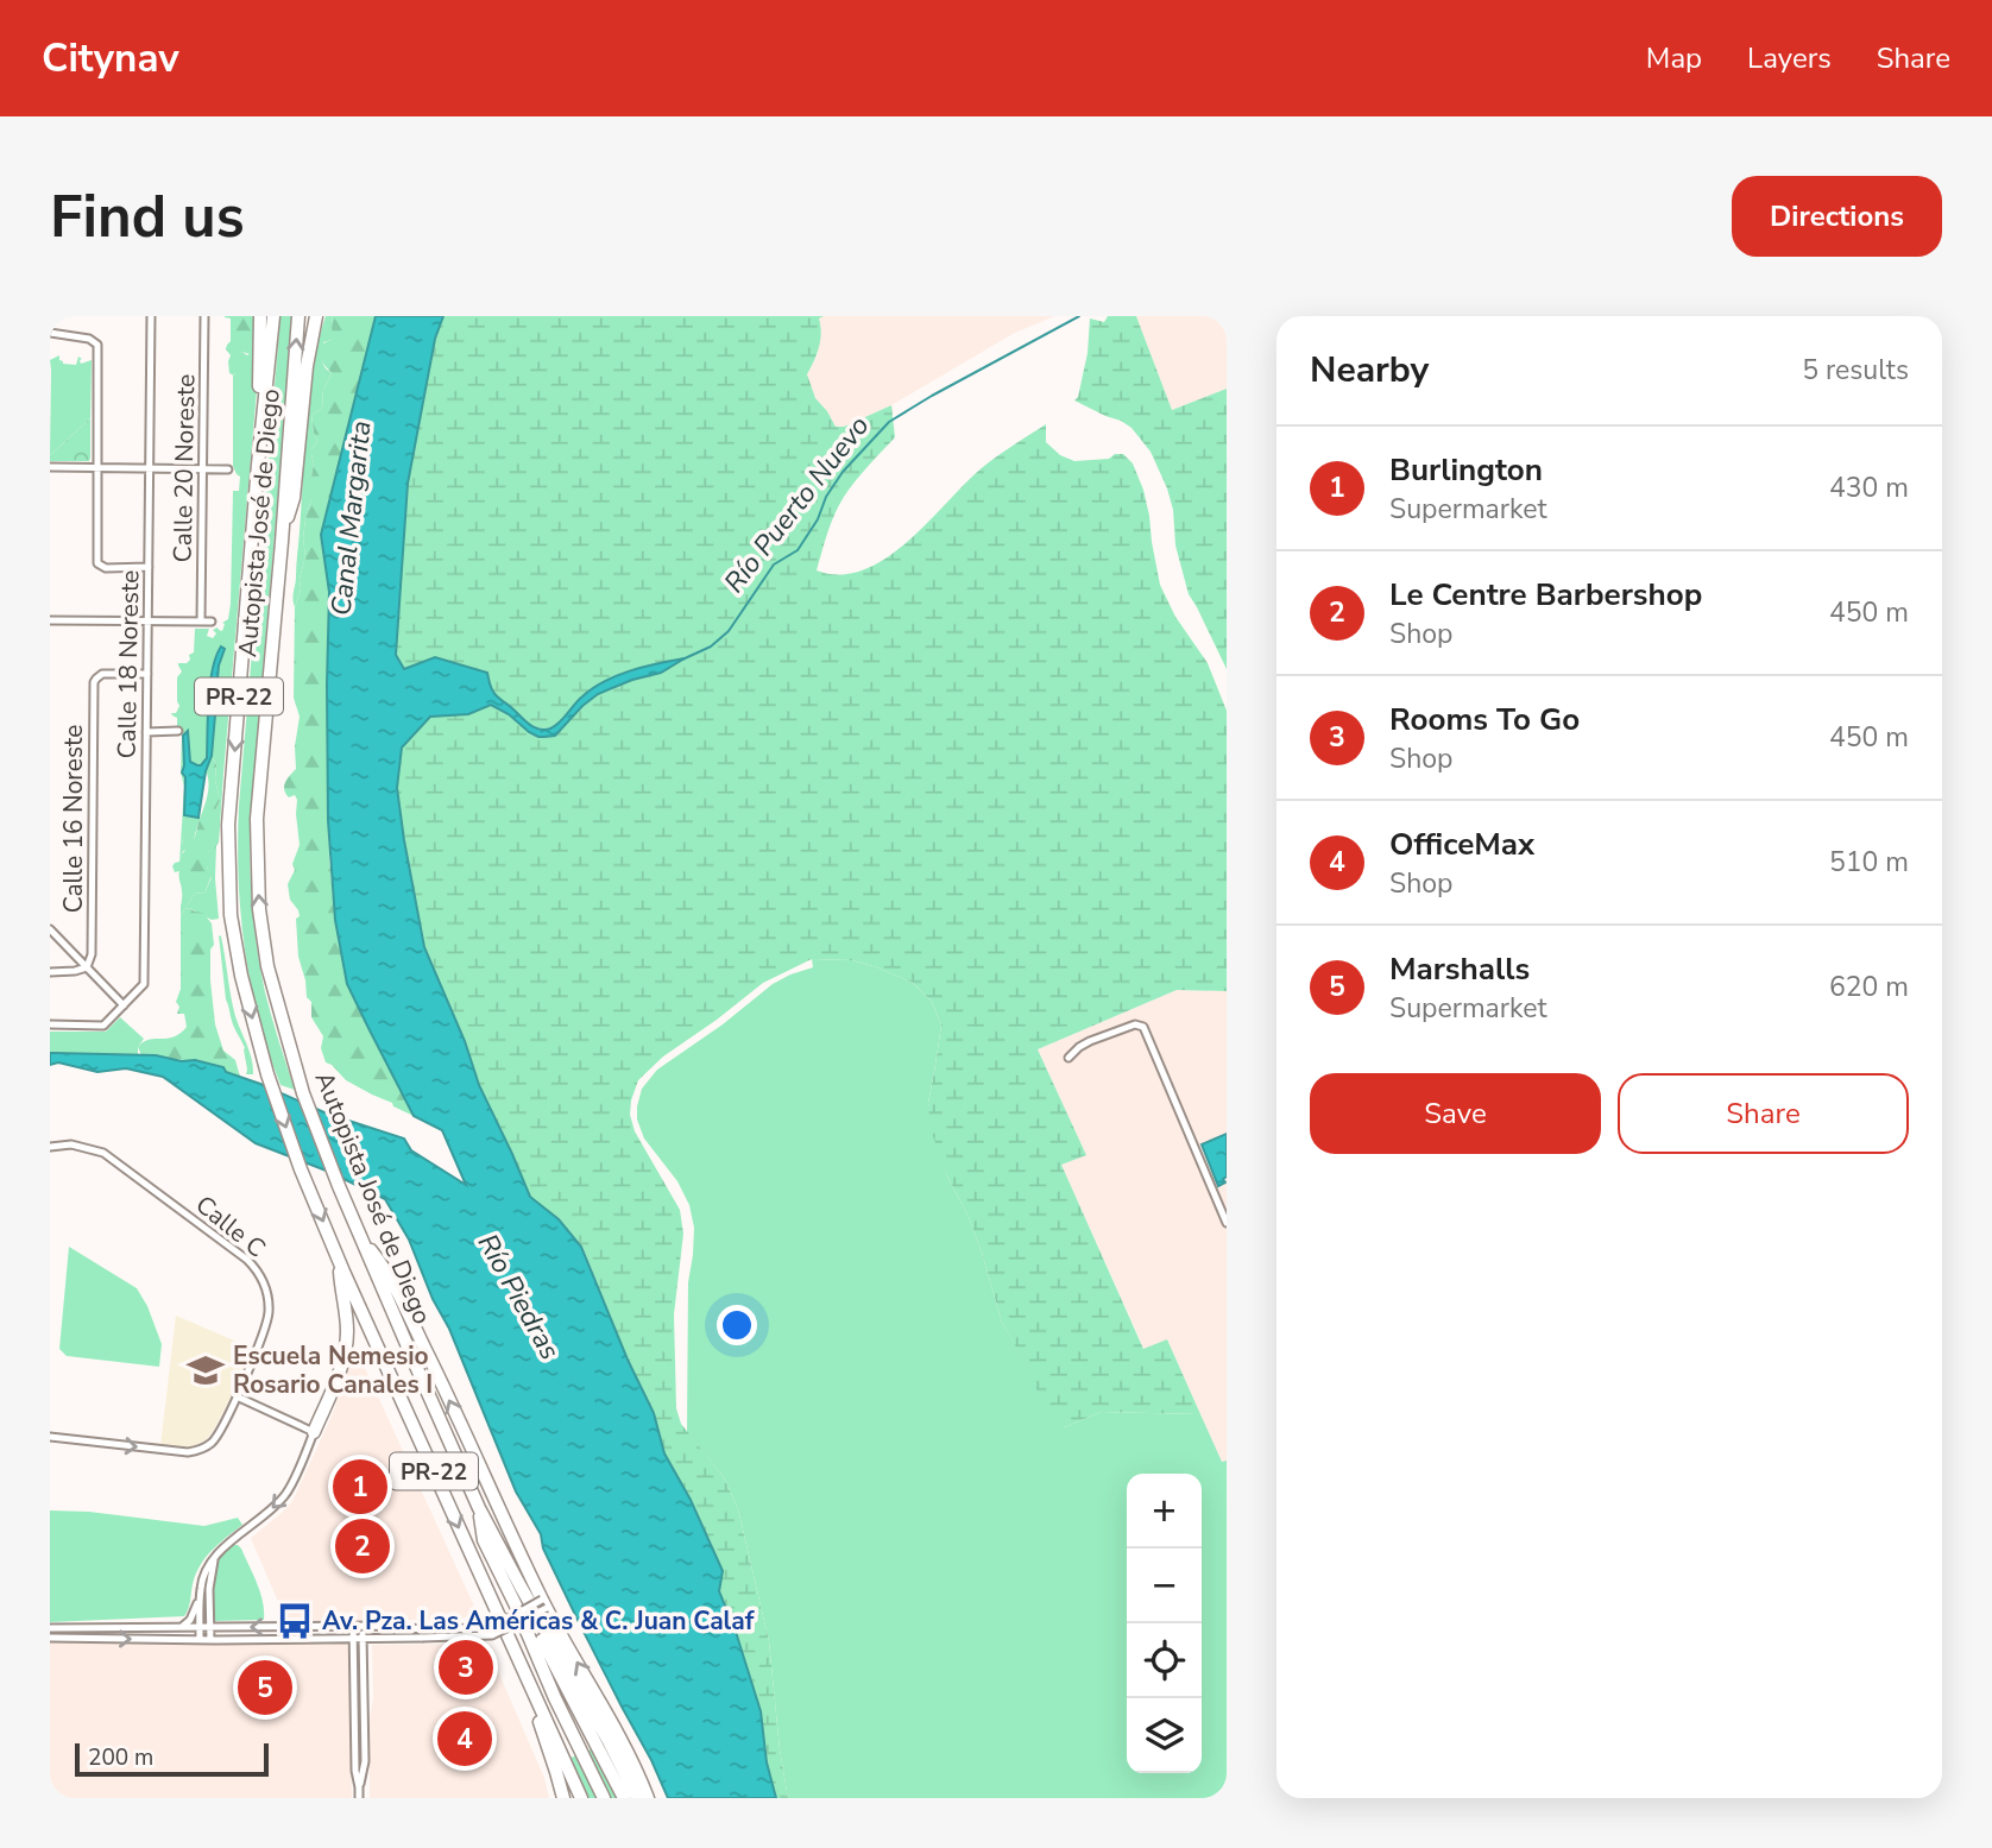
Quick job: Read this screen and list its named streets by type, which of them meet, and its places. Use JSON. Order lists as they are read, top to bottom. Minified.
{"streets":{"highway":["Autopista José de Diego","PR-22"],"street":["Calle 20 Noreste","Calle 18 Noreste","Calle 16 Noreste","Calle C"]},"crossings":[["Calle 18 Noreste","Calle 16 Noreste"]],"water":["Río Puerto Nuevo","Canal Margarita","Río Piedras"],"places":{"school or university":["Escuela Nemesio Rosario Canales I"],"bus stop":["Av. Pza. Las Américas & C. Juan Calaf"]},"scale_bar":"200 m","page":{"header":"Citynav","nav":["Map","Layers","Share"],"buttons":["Directions",["Save","Share"]],"title":"Find us","heading":["Nearby","5 results"],"list":[{"mark":"1","name":"Burlington","note":"Supermarket","value":"430 m"},{"mark":"2","name":"Le Centre Barbershop","note":"Shop","value":"450 m"},{"mark":"3","name":"Rooms To Go","note":"Shop","value":"450 m"},{"mark":"4","name":"OfficeMax","note":"Shop","value":"510 m"},{"mark":"5","name":"Marshalls","note":"Supermarket","value":"620 m"}],"pins":["1","2","3","5","4"],"map_buttons":["+","−"],"scale":"200 m"}}
